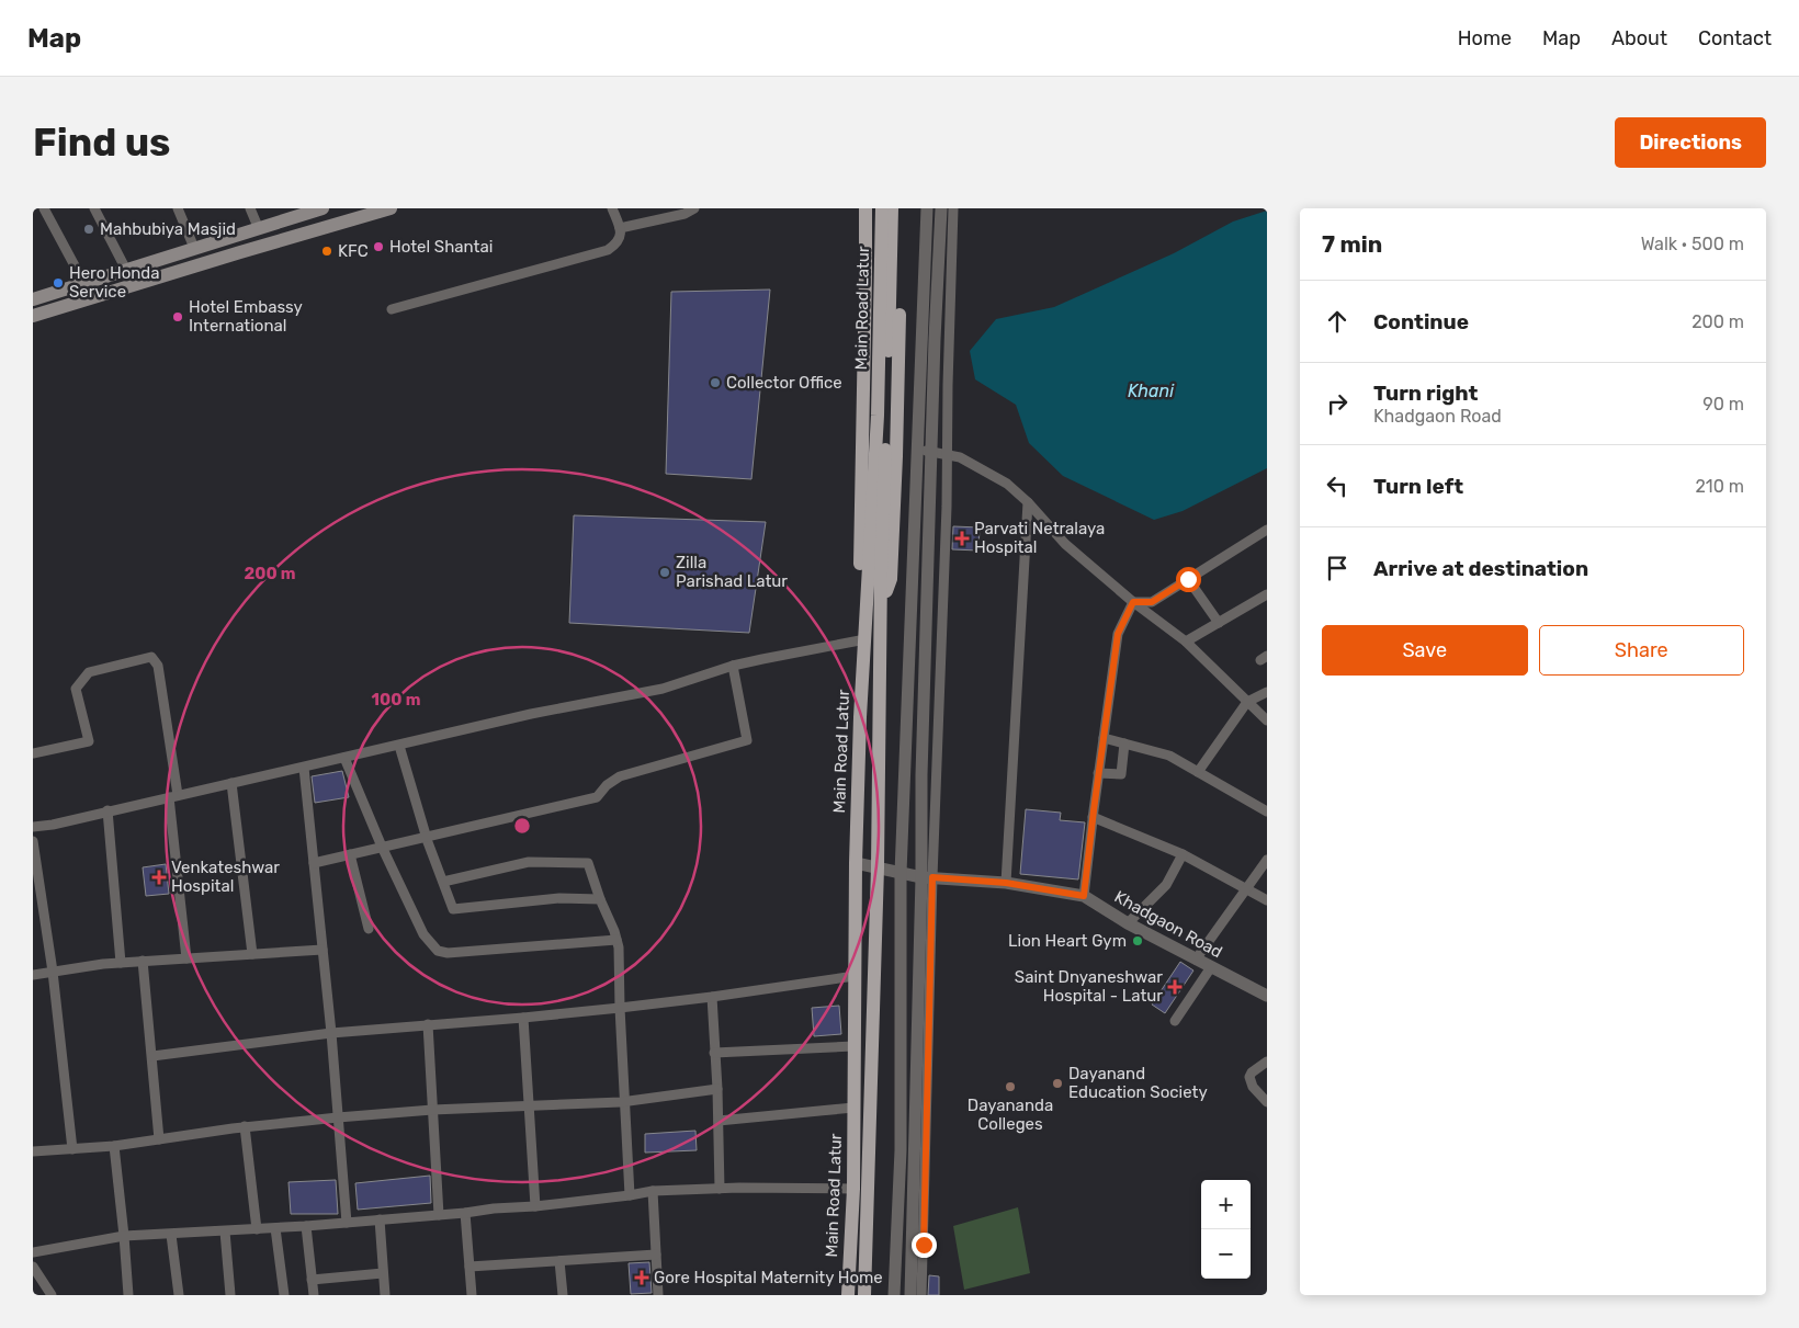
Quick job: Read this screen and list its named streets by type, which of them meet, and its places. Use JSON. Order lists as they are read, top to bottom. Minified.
{"streets":{"main road":["Main Road Latur"],"street":["Khadgaon Road"]},"crossings":[["Main Road Latur","Khadgaon Road"]],"water":["Khani"],"places":{"other":["Mahbubiya Masjid","Hotel Shantai","KFC","Hero Honda Service","Hotel Embassy International","Collector Office","Zilla Parishad Latur","Lion Heart Gym","Dayanand Education Society","Dayananda Colleges"],"health":["Parvati Netralaya Hospital","Venkateshwar Hospital","Saint Dnyaneshwar Hospital - Latur","Gore Hospital Maternity Home"]},"page":{"header":"Map","nav":["Home","Map","About","Contact"],"buttons":["Directions",["Save","Share"]],"title":"Find us","heading":["7 min","Walk · 500 m"],"list":[["Continue","200 m"],["Turn right","Khadgaon Road","90 m"],["Turn left","210 m"],"Arrive at destination"],"map_buttons":["+","−"]},"rings":["200 m","100 m"]}
